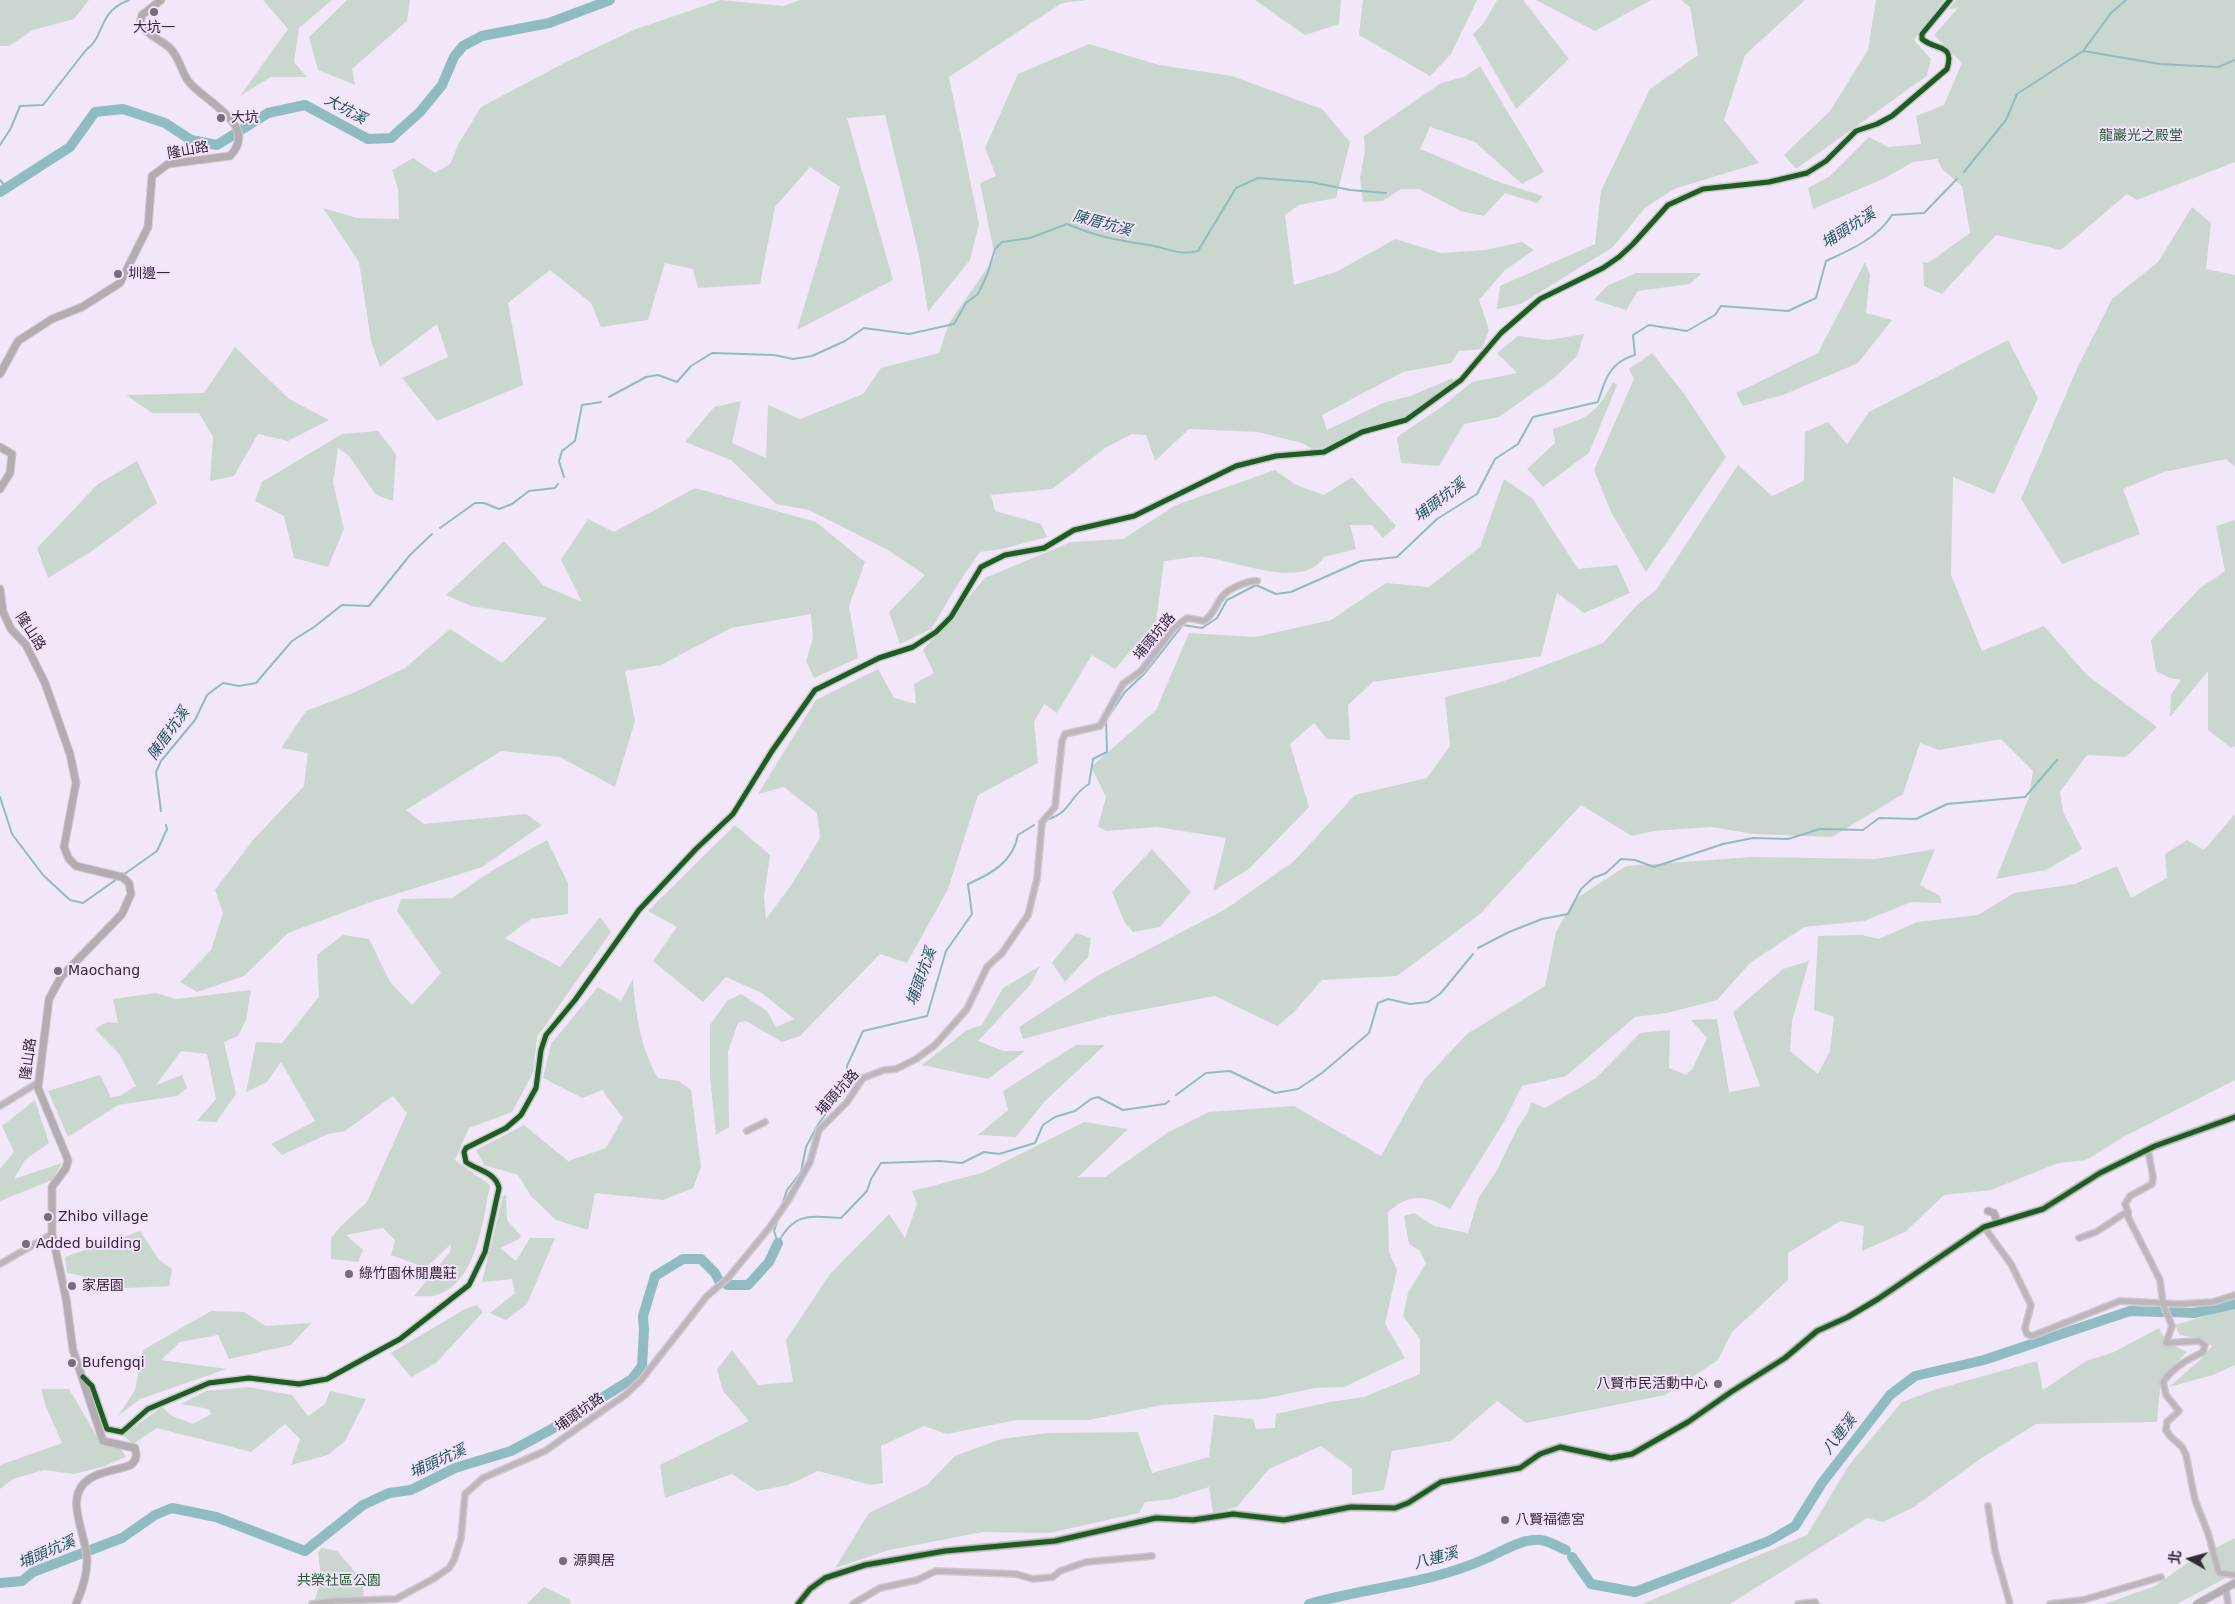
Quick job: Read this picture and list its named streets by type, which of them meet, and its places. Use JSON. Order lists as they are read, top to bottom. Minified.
{"streets":{"street":["隆山路","埔頭坑路"]},"water":["大坑溪","陳厝坑溪","埔頭坑溪","八連溪"],"parks":["龍巖光之殿堂","共榮社區公園"],"places":["大坑一","大坑","圳邊一","Maochang","Zhibo village","Added building","綠竹園休閒農莊","家居園","Bufengqi","八賢市民活動中心","八賢福德宮","源興居"],"north":"left"}
